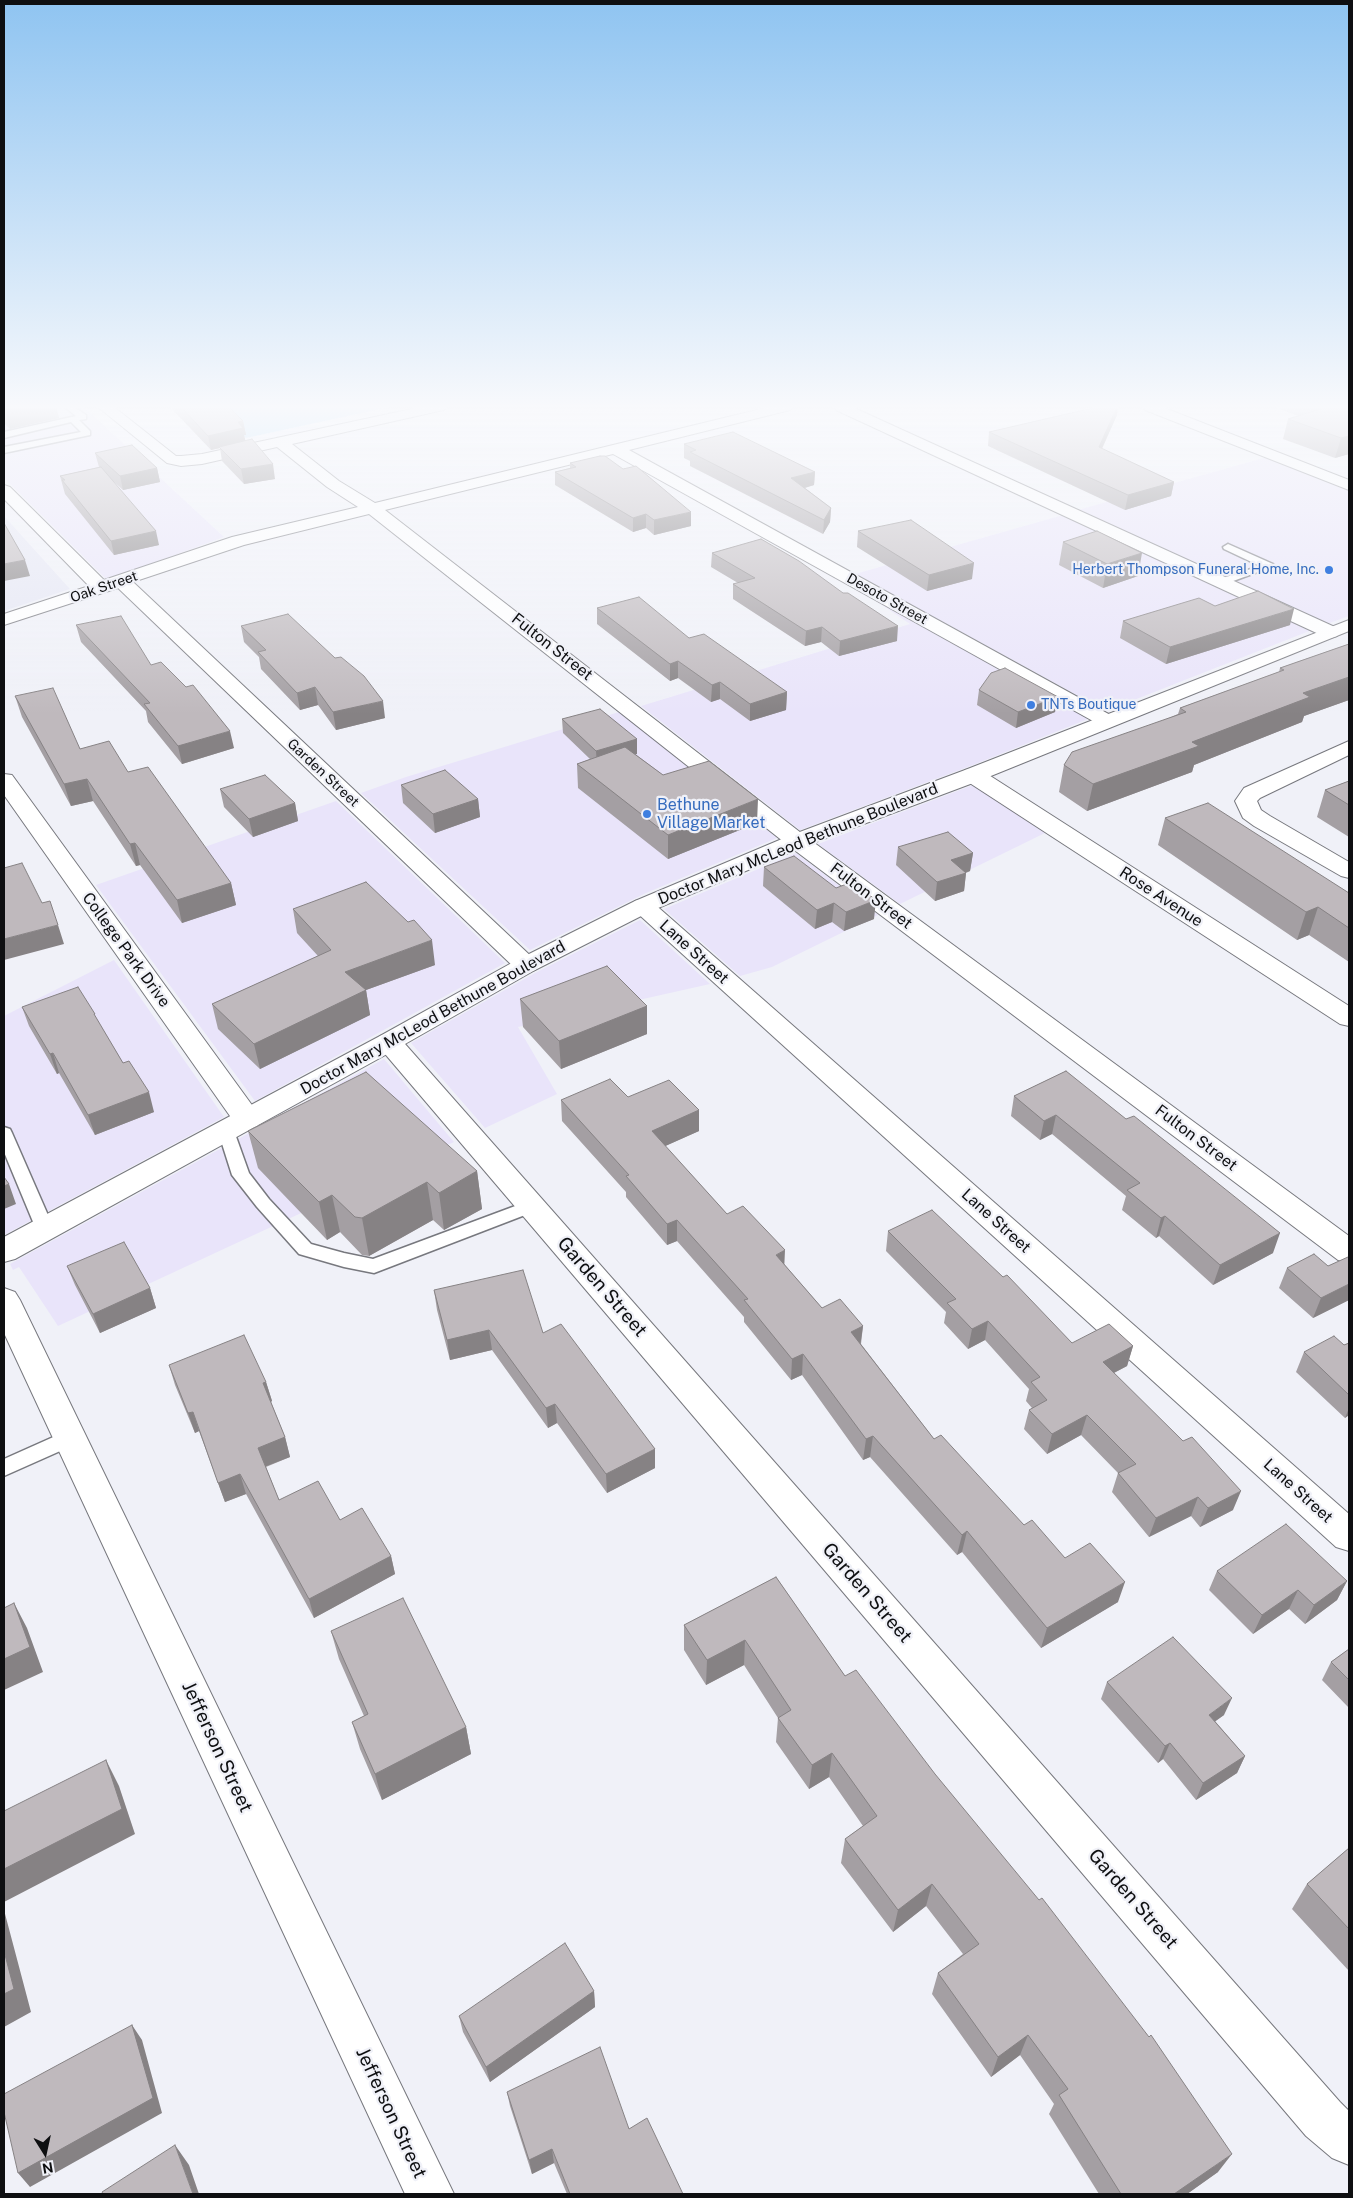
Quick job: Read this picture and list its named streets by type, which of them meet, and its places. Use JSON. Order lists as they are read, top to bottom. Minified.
{"streets":{"street":["Oak Street","Desoto Street","Fulton Street","Garden Street","Doctor Mary McLeod Bethune Boulevard","Rose Avenue","College Park Drive","Lane Street","Jefferson Street"]},"crossings":[["Oak Street","Garden Street"],["Desoto Street","Doctor Mary McLeod Bethune Boulevard"],["Fulton Street","Doctor Mary McLeod Bethune Boulevard"],["Garden Street","Doctor Mary McLeod Bethune Boulevard"],["Doctor Mary McLeod Bethune Boulevard","Rose Avenue"],["Doctor Mary McLeod Bethune Boulevard","College Park Drive"],["Doctor Mary McLeod Bethune Boulevard","Lane Street"]],"places":["Herbert Thompson Funeral Home, Inc.","TNTs Boutique","Bethune Village Market"],"north":"bottom"}
